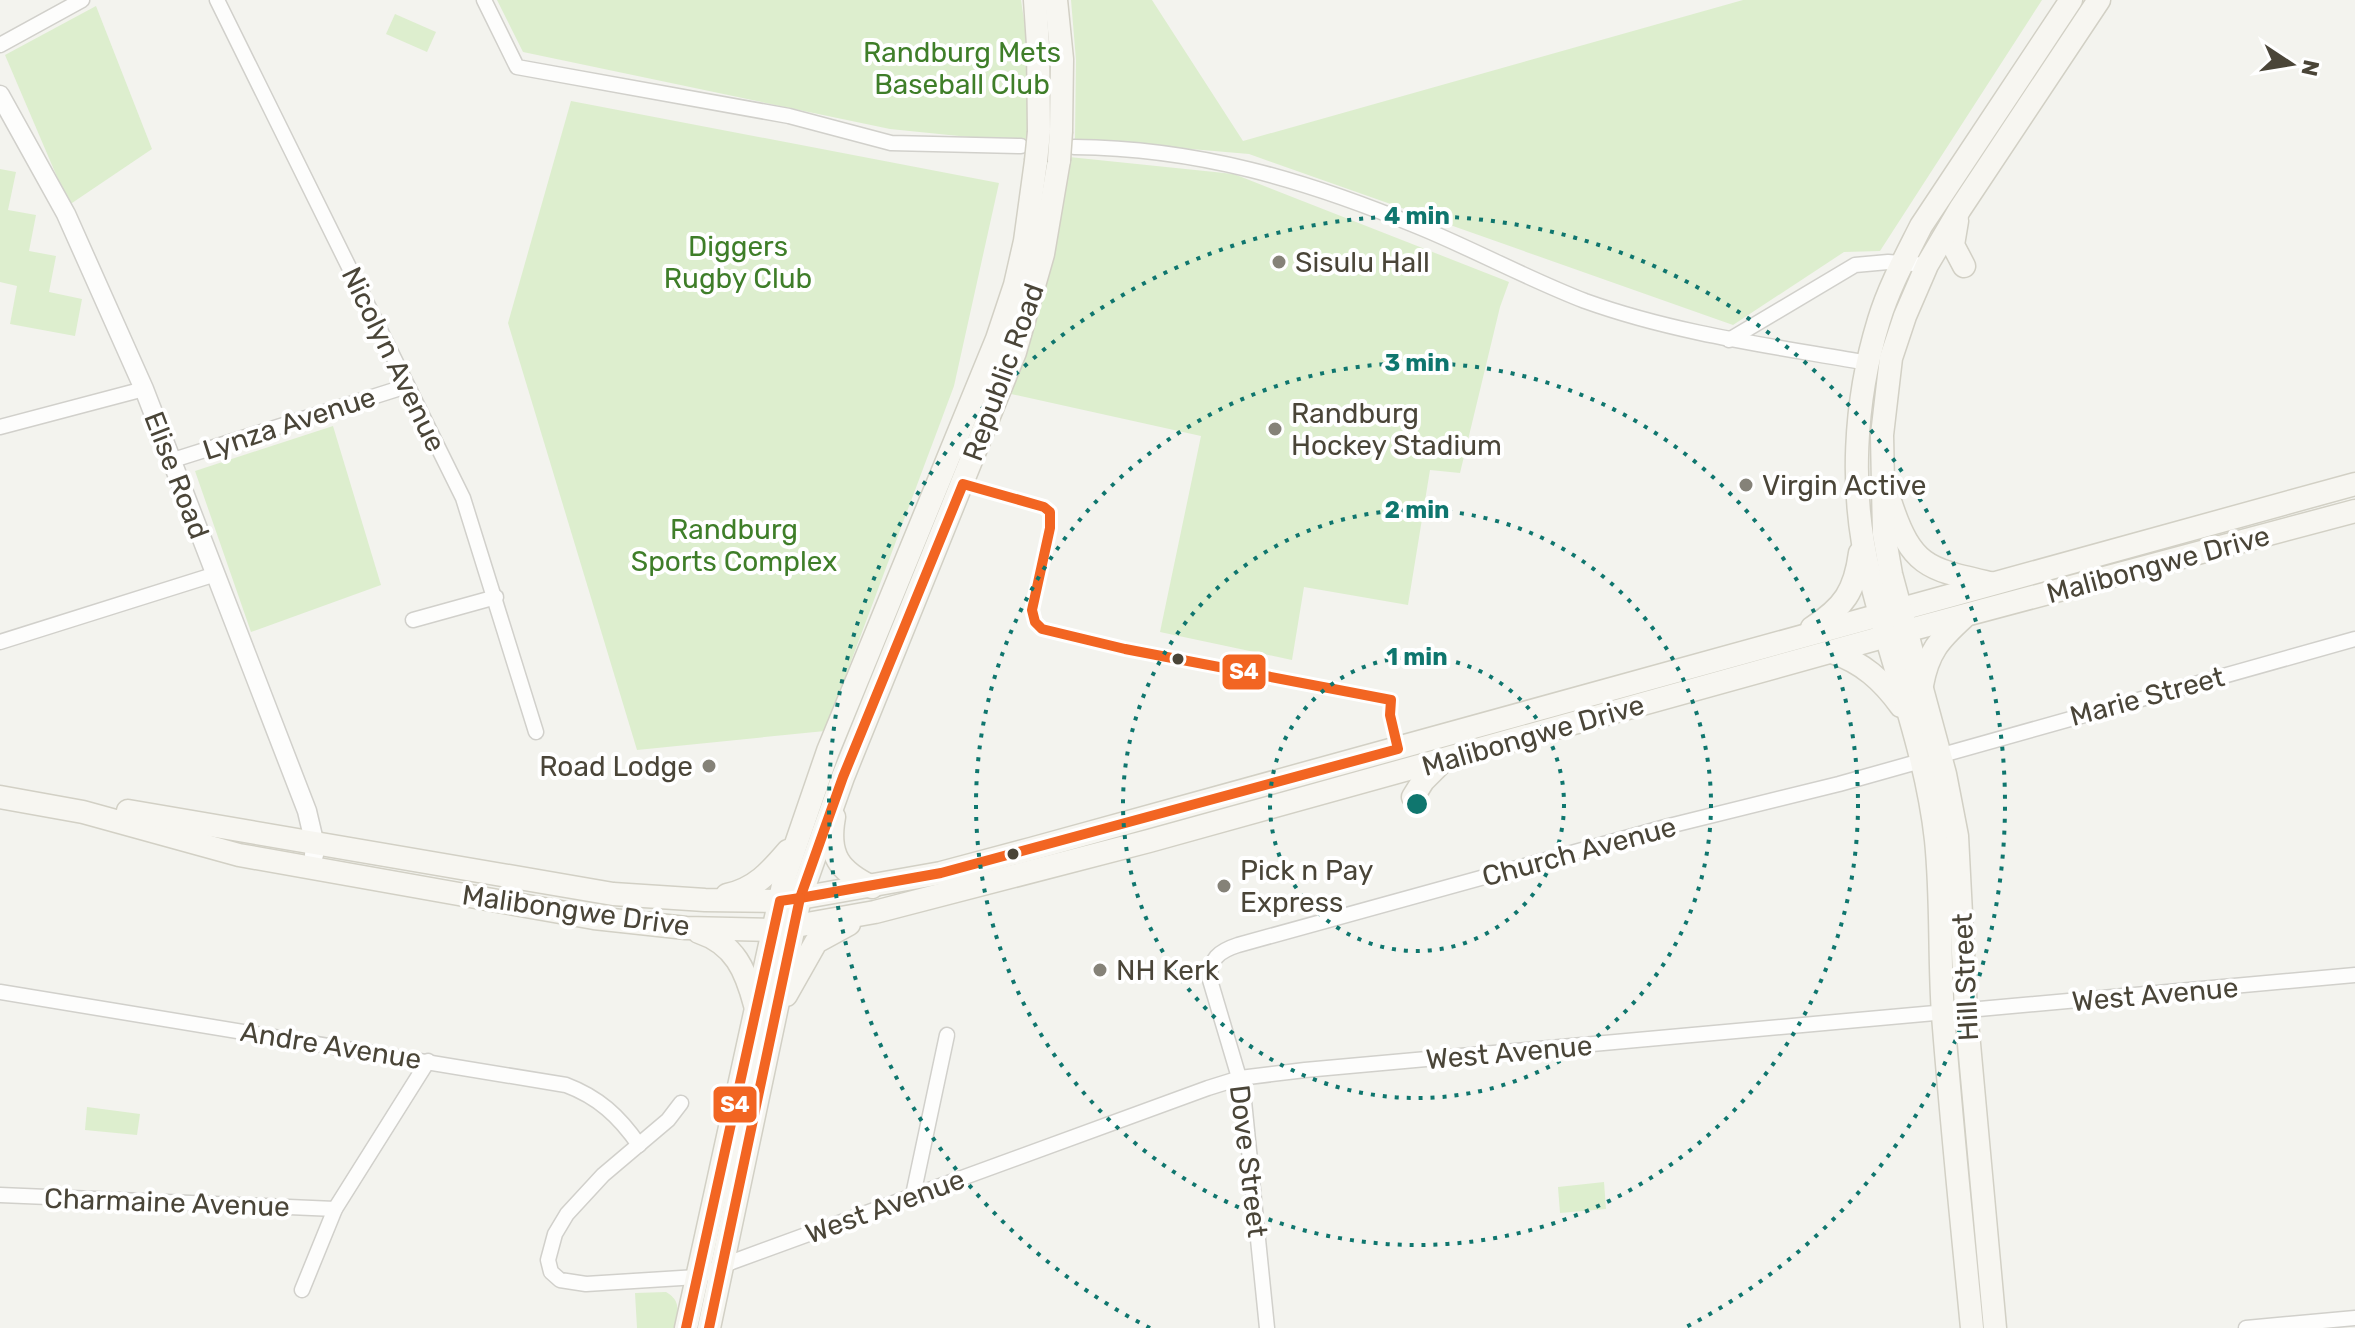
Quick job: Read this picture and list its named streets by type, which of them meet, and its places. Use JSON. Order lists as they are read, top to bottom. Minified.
{"streets":{"main road":["Republic Road","Malibongwe Drive","Hill Street"],"street":["Nicolyn Avenue","Lynza Avenue","Elise Road","Marie Street","Church Avenue","West Avenue","Andre Avenue","Dove Street","Charmaine Avenue"]},"crossings":[["Nicolyn Avenue","Lynza Avenue"],["Republic Road","Malibongwe Drive"],["Republic Road","West Avenue"],["Lynza Avenue","Elise Road"],["Elise Road","Malibongwe Drive"],["Malibongwe Drive","Hill Street"],["Marie Street","Church Avenue"],["Marie Street","Hill Street"],["Church Avenue","Hill Street"],["Church Avenue","Dove Street"],["Hill Street","West Avenue"],["West Avenue","Dove Street"]],"parks":["Randburg Mets Baseball Club","Diggers Rugby Club","Randburg Sports Complex"],"places":["Sisulu Hall","Randburg Hockey Stadium","Virgin Active","Road Lodge","Pick n Pay Express","NH Kerk"],"lines":["transit line S4"],"north":"right","rings":["4 min","3 min","2 min","1 min"]}
